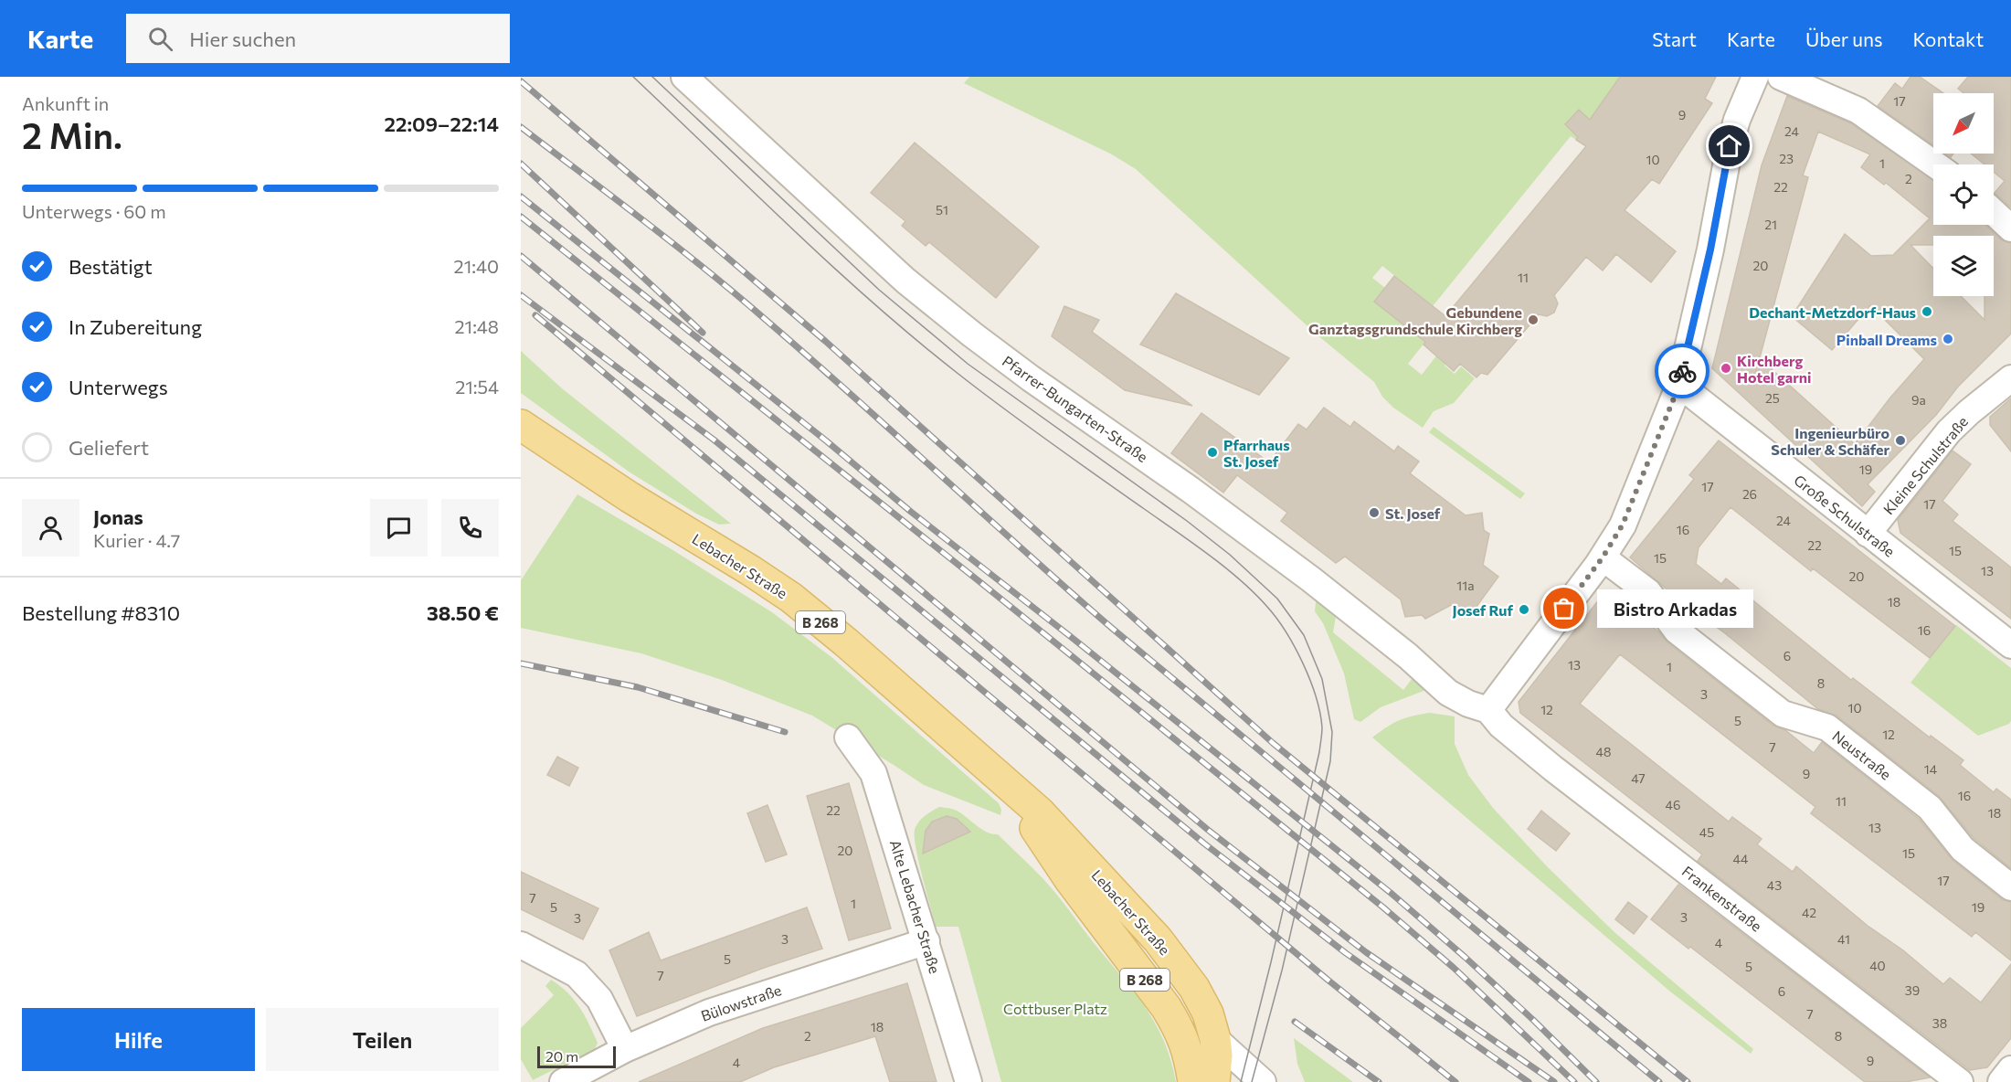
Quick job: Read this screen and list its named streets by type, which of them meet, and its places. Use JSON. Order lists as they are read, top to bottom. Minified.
{"streets":{"main road":["Lebacher Straße","B 268"],"street":["Pfarrer-Bungarten-Straße","Kleine Schulstraße","Große Schulstraße","Neustraße","Frankenstraße","Alte Lebacher Straße","Bülowstraße"]},"crossings":[["Pfarrer-Bungarten-Straße","Frankenstraße"],["Kleine Schulstraße","Große Schulstraße"],["Lebacher Straße","B 268"],["Alte Lebacher Straße","Bülowstraße"]],"parks":["Cottbuser Platz"],"places":["Dechant-Metzdorf-Haus","Gebundene Ganztagsgrundschule Kirchberg","Pinball Dreams","Kirchberg Hotel garni","Ingenieurbüro Schuler & Schäfer","Pfarrhaus St. Josef","St. Josef","Bistro Arkadas","Josef Ruf"],"house_numbers":["17","9","24","23","10","1","2","22","51","21","20","11","25","9a","19","17","26","17","24","16","22","15","15","13","20","11a","18","16","6","13","1","8","3","10","12","5","12","7","48","14","9","47","16","11","46","22","18","13","45","20","15","44","17","43","7","1","5","19","42","3","3","3","41","4","5","40","5","7","39","6","7","38","18","2","8","9","4"],"scale_bar":"20 m","north":"bottom left","page":{"header":"Karte","search":"Hier suchen","nav":["Start","Karte","Über uns","Kontakt"],"heading":["2 Min.","Ankunft in","22:09–22:14"],"panel":["Jonas","Kurier · 4.7","Bestellung #8310","38.50 €"],"bar":"Unterwegs · 60 m","list":[["Bestätigt","21:40"],["In Zubereitung","21:48"],["Unterwegs","21:54"],"Geliefert"],"bubble":"Bistro Arkadas","buttons":["Hilfe","Teilen"],"scale":"20 m"}}
